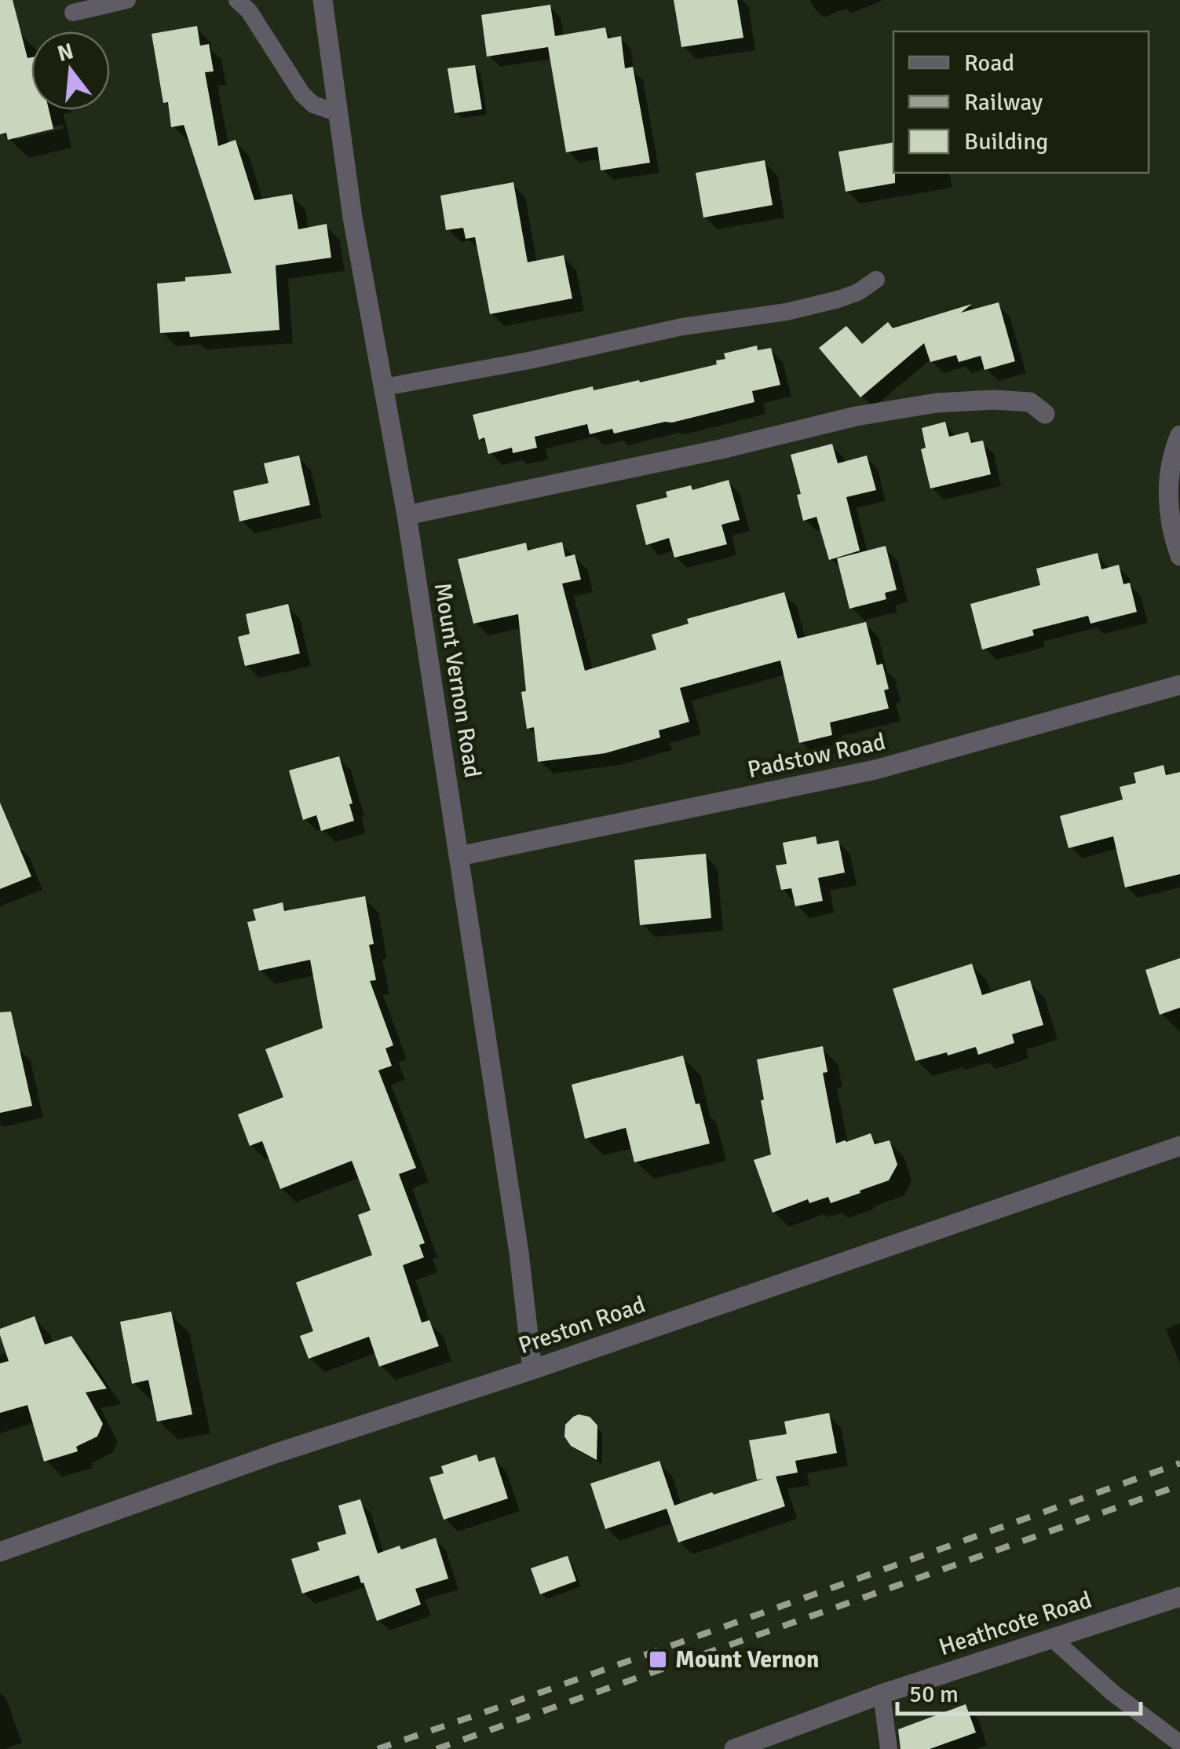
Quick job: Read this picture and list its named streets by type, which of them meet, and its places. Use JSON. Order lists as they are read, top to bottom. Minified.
{"streets":{"street":["Mount Vernon Road","Padstow Road","Preston Road","Heathcote Road"]},"crossings":[["Mount Vernon Road","Padstow Road"],["Mount Vernon Road","Preston Road"]],"places":{"transit":["Mount Vernon"]},"legend":["Road","Railway","Building"],"scale_bar":"50 m","north":"top"}
